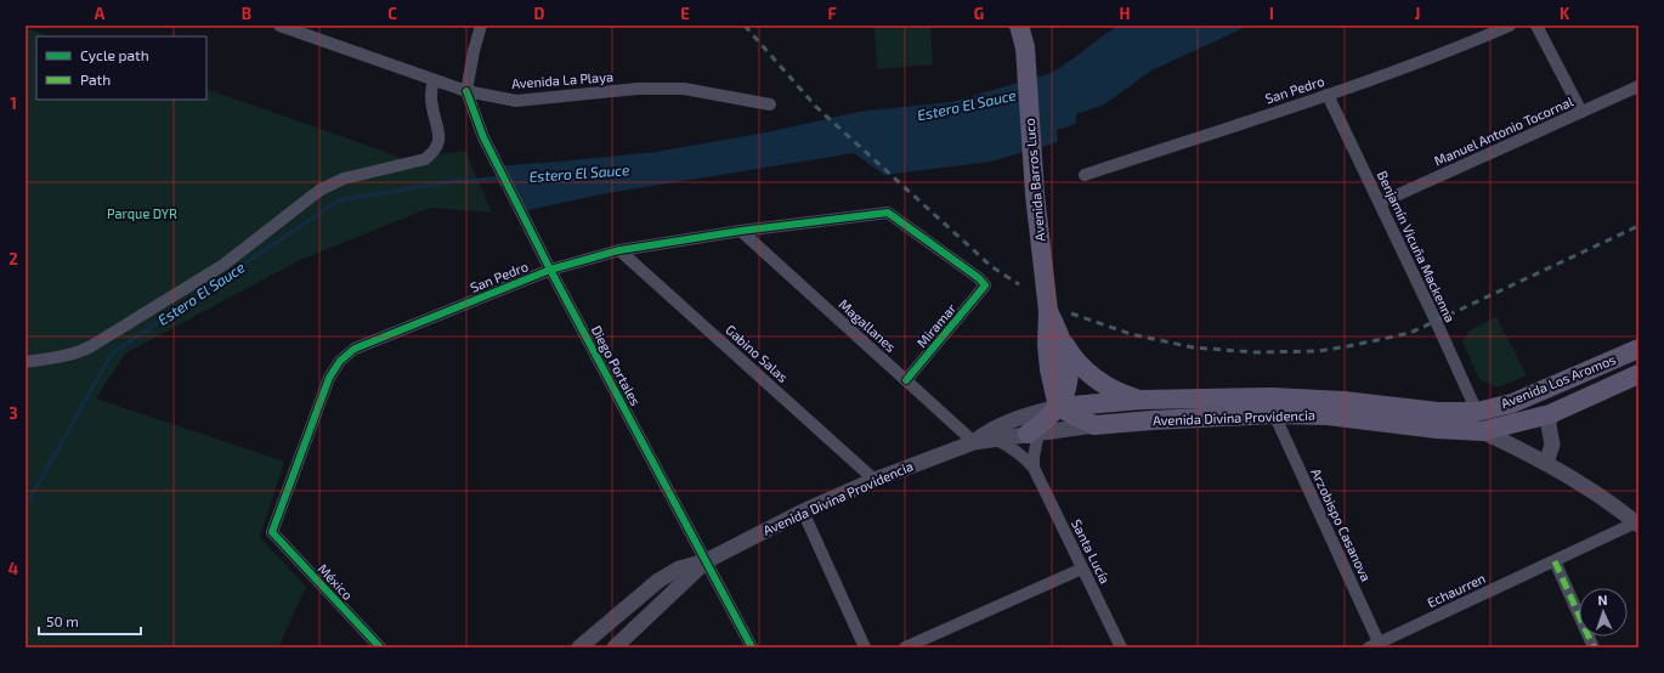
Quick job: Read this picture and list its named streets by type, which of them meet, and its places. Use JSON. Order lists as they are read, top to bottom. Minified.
{"streets":{"main road":["Avenida Barros Luco","Avenida Los Aromos","Avenida Divina Providencia"],"street":["Avenida La Playa","San Pedro","Manuel Antonio Tocornal","Benjamín Vicuña Mackenna","Magallanes","Miramar","Gabino Salas","Diego Portales","Arzobispo Casanova","Santa Lucía","México","Echaurren"]},"crossings":[["Avenida La Playa","Diego Portales"],["San Pedro","Benjamín Vicuña Mackenna"],["San Pedro","Magallanes"],["San Pedro","Miramar"],["San Pedro","Gabino Salas"],["San Pedro","Diego Portales"],["San Pedro","México"],["Manuel Antonio Tocornal","Benjamín Vicuña Mackenna"],["Avenida Barros Luco","Avenida Divina Providencia"],["Benjamín Vicuña Mackenna","Avenida Los Aromos"],["Benjamín Vicuña Mackenna","Avenida Divina Providencia"],["Magallanes","Miramar"],["Magallanes","Avenida Divina Providencia"],["Gabino Salas","Avenida Divina Providencia"],["Diego Portales","Avenida Divina Providencia"],["Avenida Los Aromos","Avenida Divina Providencia"],["Avenida Divina Providencia","Arzobispo Casanova"],["Avenida Divina Providencia","Santa Lucía"],["Avenida Divina Providencia","Echaurren"],["Arzobispo Casanova","Echaurren"]],"water":["Estero El Sauce"],"parks":["Parque DYR"],"legend":["Cycle path","Path"],"scale_bar":"50 m","north":"top","grid":{"columns":["A","B","C","D","E","F","G","H","I","J","K"],"rows":["1","2","3","4"]}}
